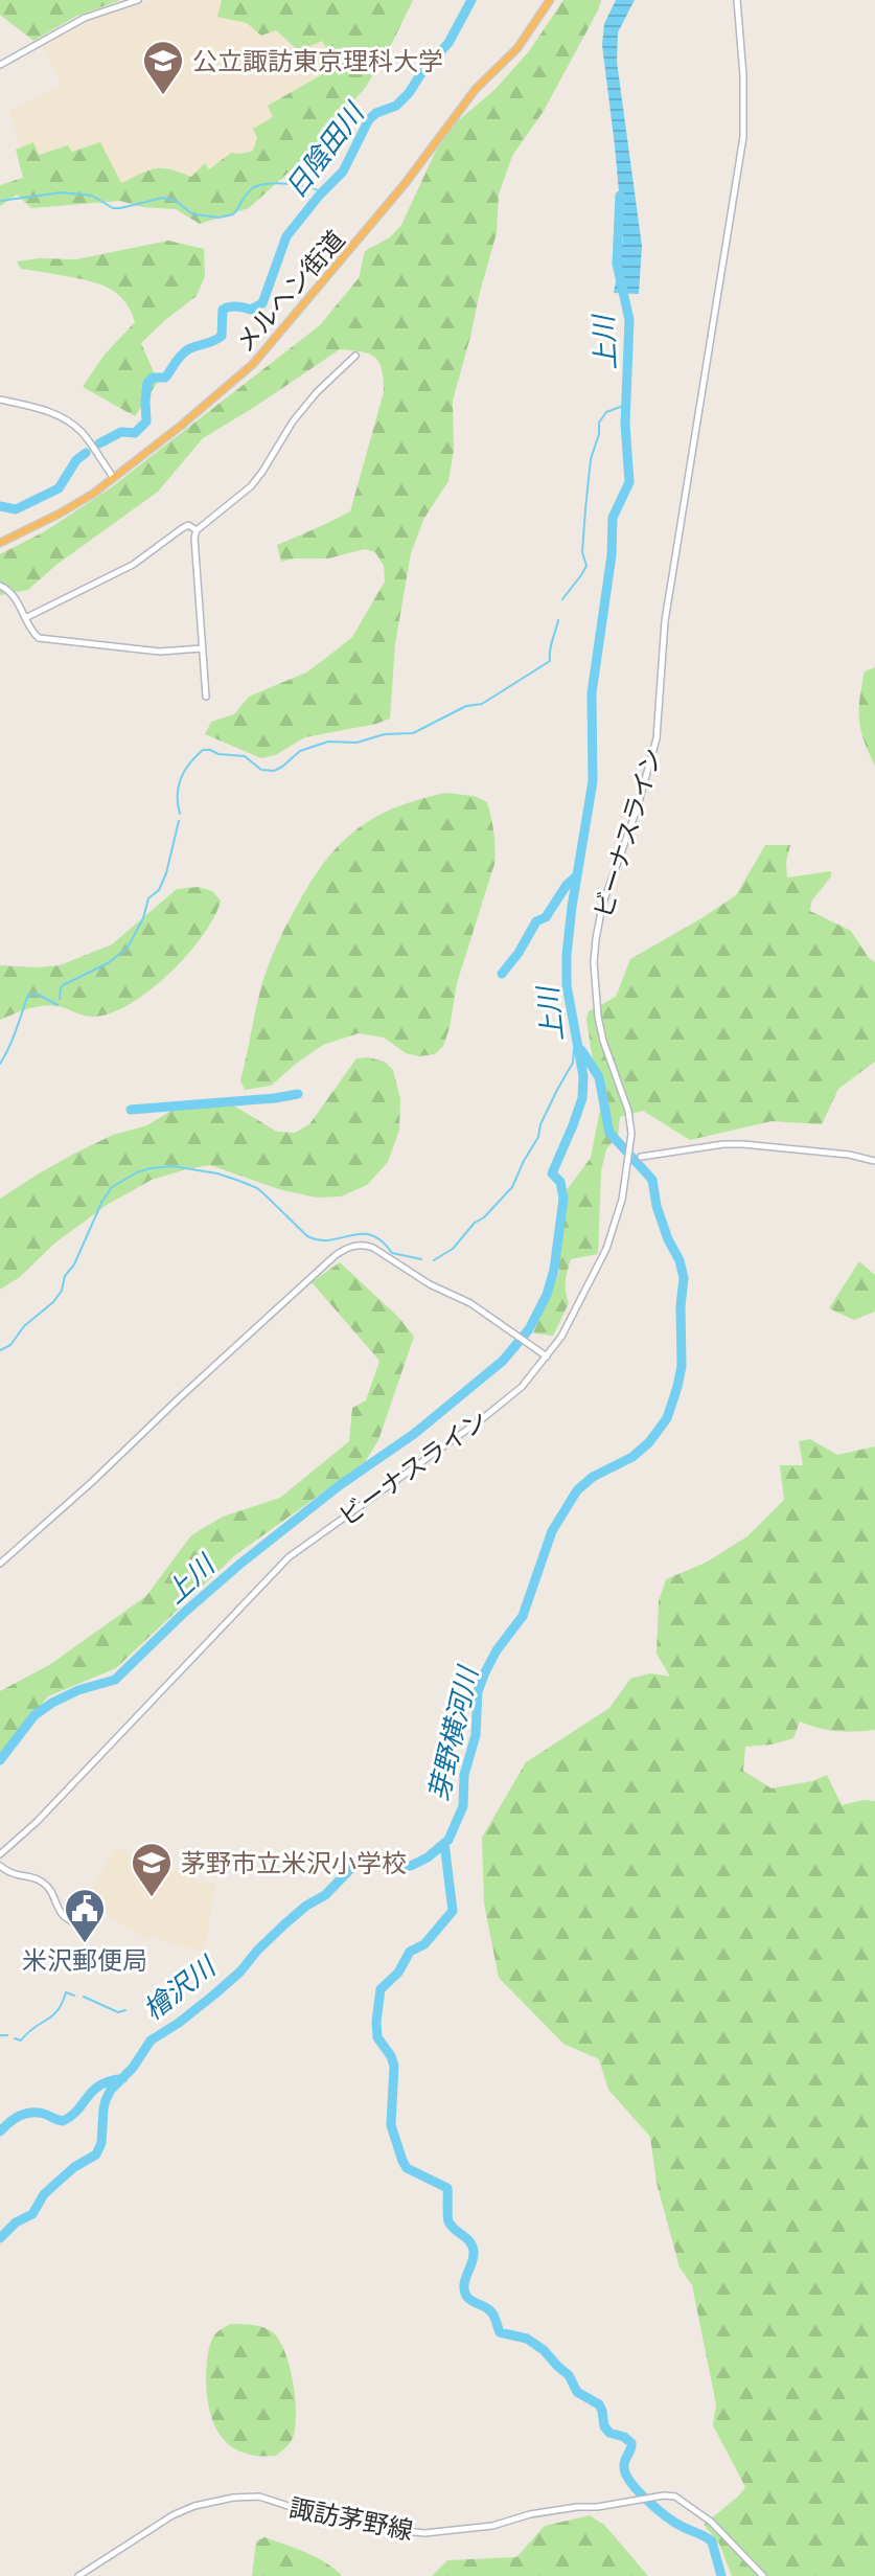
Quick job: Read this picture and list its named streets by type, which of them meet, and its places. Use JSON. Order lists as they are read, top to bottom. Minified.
{"streets":{"highway":["メルヘン街道"],"main road":["ビーナスライン","諏訪茅野線"]},"water":["日陰田川","上川","芽野横河川","檜沢川"],"places":{"school or university":["公立諏訪東京理科大学","茅野市立米沢小学校"],"public building":["米沢郵便局"]}}
